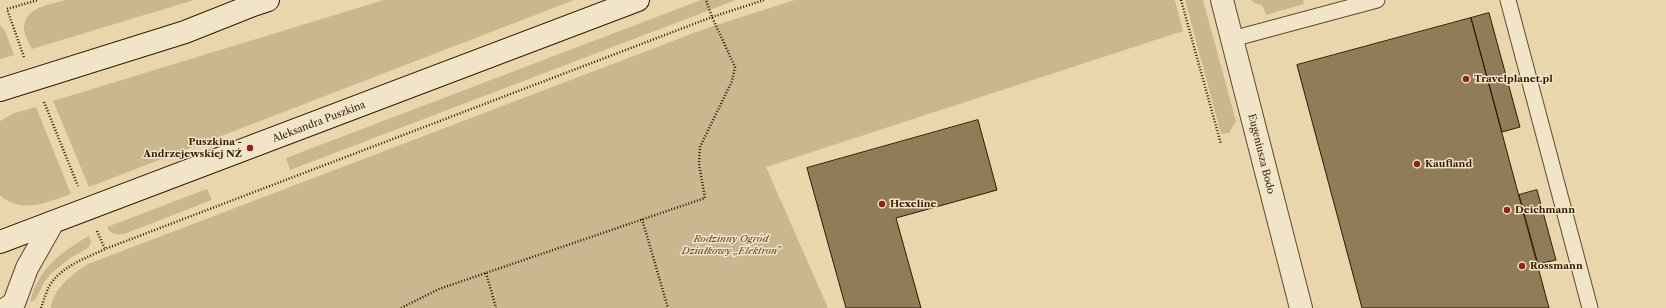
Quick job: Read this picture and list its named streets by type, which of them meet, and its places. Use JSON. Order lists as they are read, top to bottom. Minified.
{"streets":{"main road":["Aleksandra Puszkina","Eugeniusza Bodo"]},"parks":["Rodzinny Ogród Działkowy „Elektron”"],"places":["Travelplanet.pl","Puszkina - Andrzejewskiej NŻ","Kaufland","Hexeline","Deichmann","Rossmann"]}
